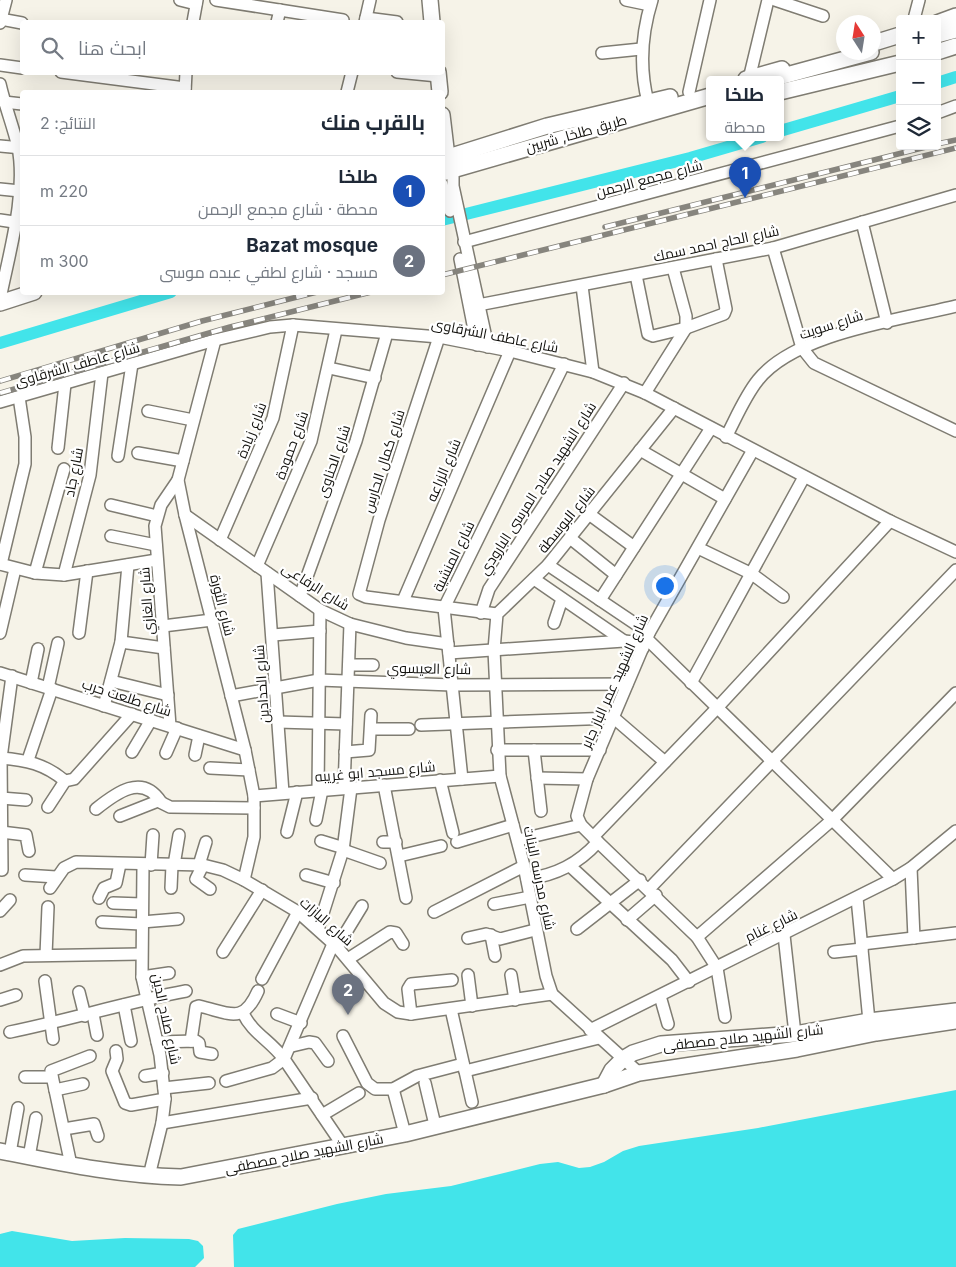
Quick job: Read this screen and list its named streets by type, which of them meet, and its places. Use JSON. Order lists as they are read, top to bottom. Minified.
{"streets":{"main road":["طريق طلخا, شربين","شارع الشهيد صلاح مصطفى"],"street":["شارع مجمع الرحمن","شارع الحاج احمد سمك","شارع سويت","شارع عاطف الشرقاوى","شارع زيادة","شارع حمودة","شارع الحناوى","شارع كمال الحارس","شارع الزراعه","شارع جاد","شارع الشهيد صلاح المرسى البارودي","شارع البوسطة","شارع المنشية","شارع الرفاعى","شارع الغازي","شارع الثورة","شارع العيسوي","شارع الشهيد عمر الباز جابر","شارع الحدادين","شارع طلعت حرب","شارع مسجد ابو غريبه","شارع مدرسه البنات","شارع البازات","شارع غنام","شارع صلاح الدين"]},"crossings":[["شارع سويت","شارع عاطف الشرقاوى"],["شارع عاطف الشرقاوى","شارع زيادة"],["شارع عاطف الشرقاوى","شارع حمودة"],["شارع عاطف الشرقاوى","شارع الحناوى"],["شارع عاطف الشرقاوى","شارع كمال الحارس"],["شارع عاطف الشرقاوى","شارع الزراعه"],["شارع عاطف الشرقاوى","شارع جاد"],["شارع عاطف الشرقاوى","شارع الشهيد صلاح المرسى البارودي"],["شارع عاطف الشرقاوى","شارع البوسطة"],["شارع عاطف الشرقاوى","شارع المنشية"],["شارع عاطف الشرقاوى","شارع الثورة"],["شارع عاطف الشرقاوى","شارع الشهيد عمر الباز جابر"],["شارع زيادة","شارع الرفاعى"],["شارع حمودة","شارع الرفاعى"],["شارع الحناوى","شارع الرفاعى"],["شارع كمال الحارس","شارع الزراعه"],["شارع المنشية","شارع الرفاعى"],["شارع المنشية","شارع العيسوي"],["شارع المنشية","شارع مسجد ابو غريبه"],["شارع الرفاعى","شارع الثورة"],["شارع الرفاعى","شارع الحدادين"],["شارع الرفاعى","شارع مدرسه البنات"],["شارع الغازي","شارع الثورة"],["شارع الغازي","شارع طلعت حرب"],["شارع الثورة","شارع العيسوي"],["شارع الثورة","شارع طلعت حرب"],["شارع الثورة","شارع مسجد ابو غريبه"],["شارع الثورة","شارع البازات"],["شارع العيسوي","شارع الشهيد عمر الباز جابر"],["شارع العيسوي","شارع الحدادين"],["شارع العيسوي","شارع مدرسه البنات"],["شارع الحدادين","شارع مسجد ابو غريبه"],["شارع مسجد ابو غريبه","شارع مدرسه البنات"],["شارع مدرسه البنات","شارع البازات"],["شارع البازات","شارع صلاح الدين"],["شارع صلاح الدين","شارع الشهيد صلاح مصطفى"]],"north":"top","page":{"map_buttons":["+","−"],"search":"ابحث هنا","popup":["طلخا","محطة"],"heading":["بالقرب منك","النتائج: 2"],"list":[{"mark":"1","name":"طلخا","note":"محطة · شارع مجمع الرحمن","value":"220 m"},{"mark":"2","name":"Bazat mosque","note":"مسجد · شارع لطفي عبده موسى","value":"300 m"}],"pins":["1","2"]}}
